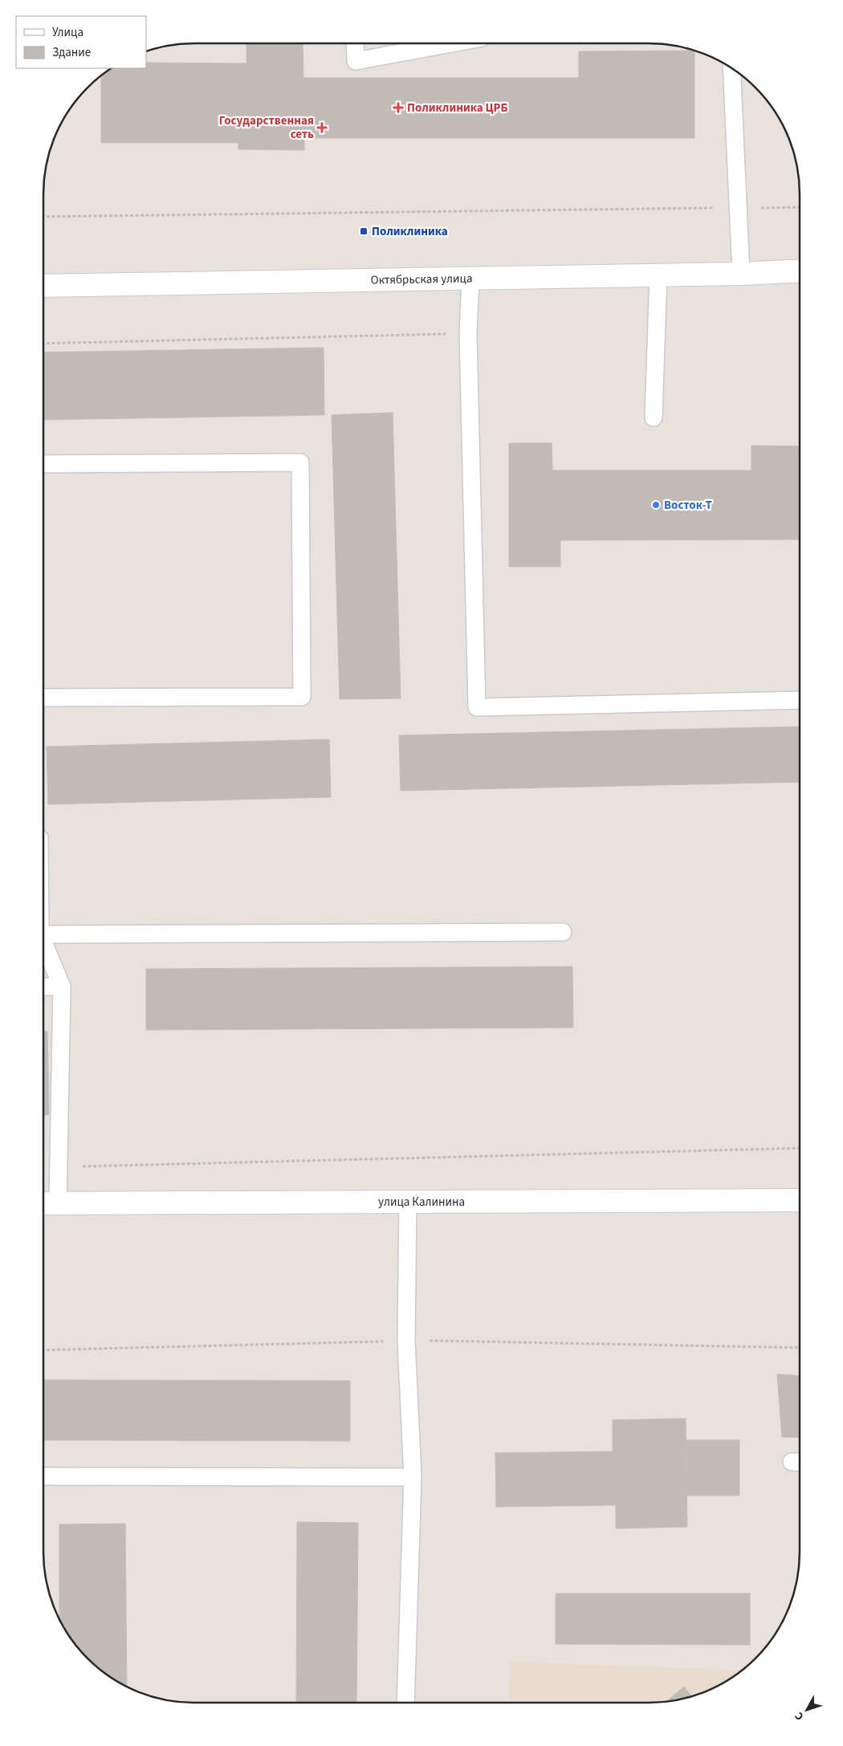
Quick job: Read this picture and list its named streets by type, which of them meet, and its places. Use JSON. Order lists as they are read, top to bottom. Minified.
{"streets":{"street":["Октябрьская улица","улица Калинина"]},"places":{"health":["Поликлиника ЦРБ","Государственная сеть"],"transit":["Поликлиника"],"other":["Восток-Т"]},"legend":["Улица","Здание"],"north":"bottom left"}
